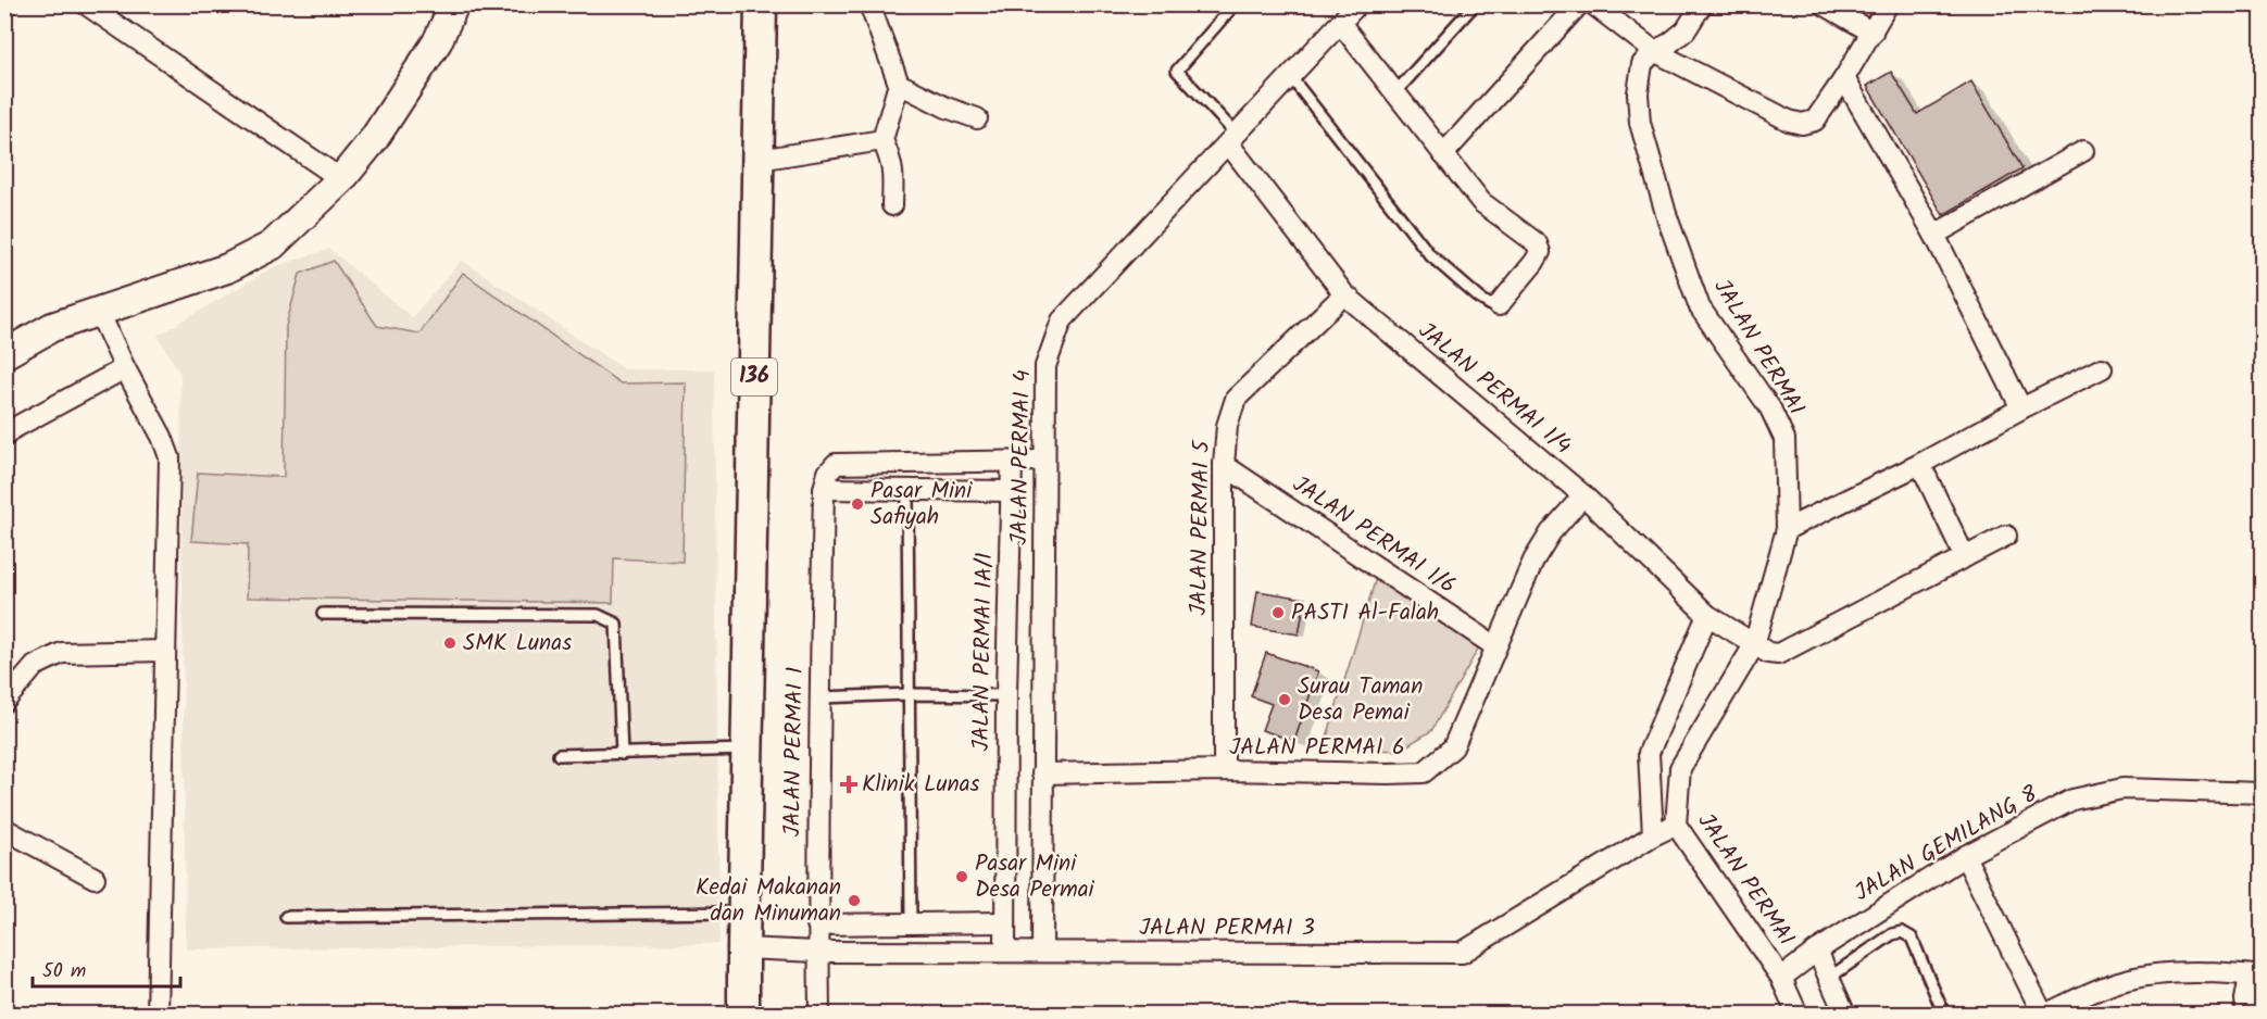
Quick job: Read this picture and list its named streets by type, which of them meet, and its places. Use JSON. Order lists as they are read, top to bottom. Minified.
{"streets":{"main road":["136"],"street":["JALAN PERMAI","JALAN PERMAI 1/4","JALAN PERMAI 4","JALAN PERMAI 5","JALAN PERMAI 1/6","JALAN PERMAI 1A/1","JALAN PERMAI 6","JALAN PERMAI 1","JALAN GEMILANG 8","JALAN PERMAI 3"]},"crossings":[["JALAN PERMAI","JALAN PERMAI 1/4"],["JALAN PERMAI","JALAN GEMILANG 8"],["JALAN PERMAI","JALAN PERMAI 3"],["136","JALAN PERMAI 3"],["JALAN PERMAI 1/4","JALAN PERMAI 4"],["JALAN PERMAI 1/4","JALAN PERMAI 5"],["JALAN PERMAI 1/4","JALAN PERMAI 6"],["JALAN PERMAI 4","JALAN PERMAI 6"],["JALAN PERMAI 4","JALAN PERMAI 3"],["JALAN PERMAI 5","JALAN PERMAI 1/6"],["JALAN PERMAI 5","JALAN PERMAI 6"],["JALAN PERMAI 1/6","JALAN PERMAI 6"],["JALAN PERMAI 1A/1","JALAN PERMAI 3"],["JALAN PERMAI 1","JALAN PERMAI 3"]],"places":{"other":["Pasar Mini Safiyah","PASTI Al-Falah","SMK Lunas","Surau Taman Desa Pemai","Pasar Mini Desa Permai","Kedai Makanan dan Minuman"],"health":["Klinik Lunas"]},"scale_bar":"50 m"}
